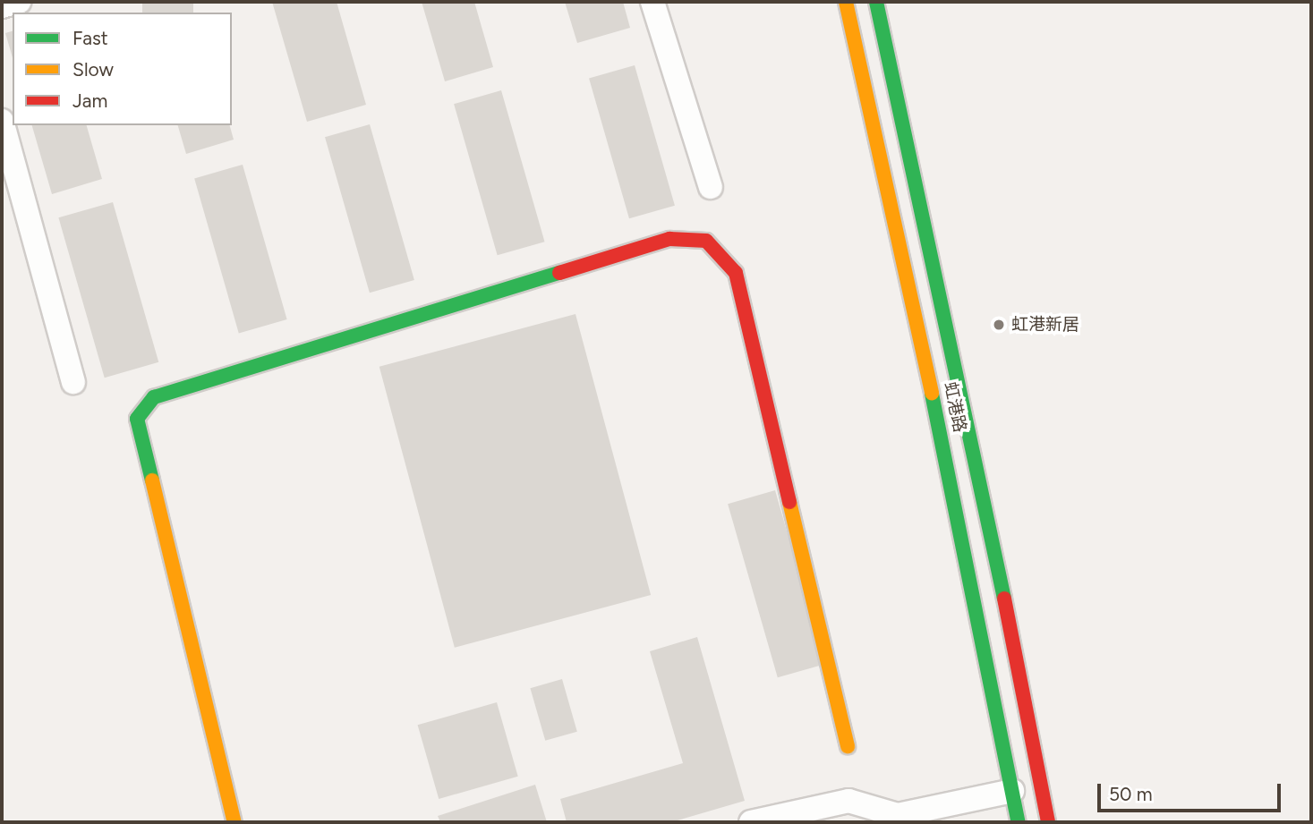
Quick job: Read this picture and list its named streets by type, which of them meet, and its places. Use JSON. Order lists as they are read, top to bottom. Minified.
{"streets":{"main road":["虹港路"]},"places":["虹港新居"],"legend":["Fast","Slow","Jam"],"scale_bar":"50 m"}
